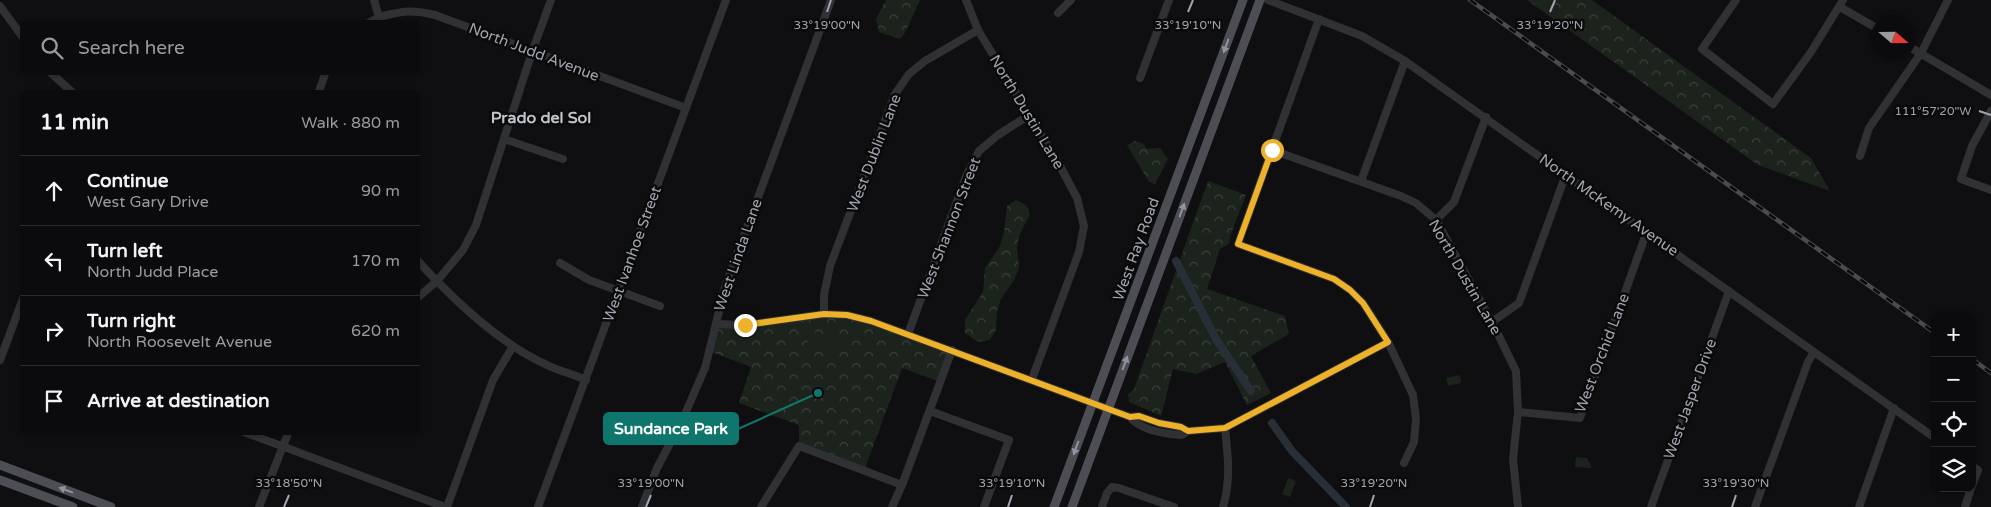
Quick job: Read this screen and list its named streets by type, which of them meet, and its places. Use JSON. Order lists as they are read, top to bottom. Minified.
{"streets":{"main road":["West Ray Road"],"street":["North Judd Avenue","North Dustin Lane","West Dublin Lane","North McKemy Avenue","West Shannon Street","West Ivanhoe Street","West Linda Lane","West Orchid Lane","West Jasper Drive"]},"crossings":[["North Judd Avenue","West Ivanhoe Street"],["North Dustin Lane","West Dublin Lane"],["North Dustin Lane","West Shannon Street"],["North Dustin Lane","West Orchid Lane"],["North McKemy Avenue","West Orchid Lane"],["North McKemy Avenue","West Jasper Drive"]],"districts":["Prado del Sol"],"places":["Sundance Park"],"north":"right","page":{"search":"Search here","heading":["11 min","Walk · 880 m"],"list":[["Continue","West Gary Drive","90 m"],["Turn left","North Judd Place","170 m"],["Turn right","North Roosevelt Avenue","620 m"],"Arrive at destination"],"map_buttons":["+","−"]},"coordinates":["33°19'20\"N","33°19'00\"N","33°19'10\"N","111°57'20\"W","33°18'50\"N","33°19'30\"N"]}
